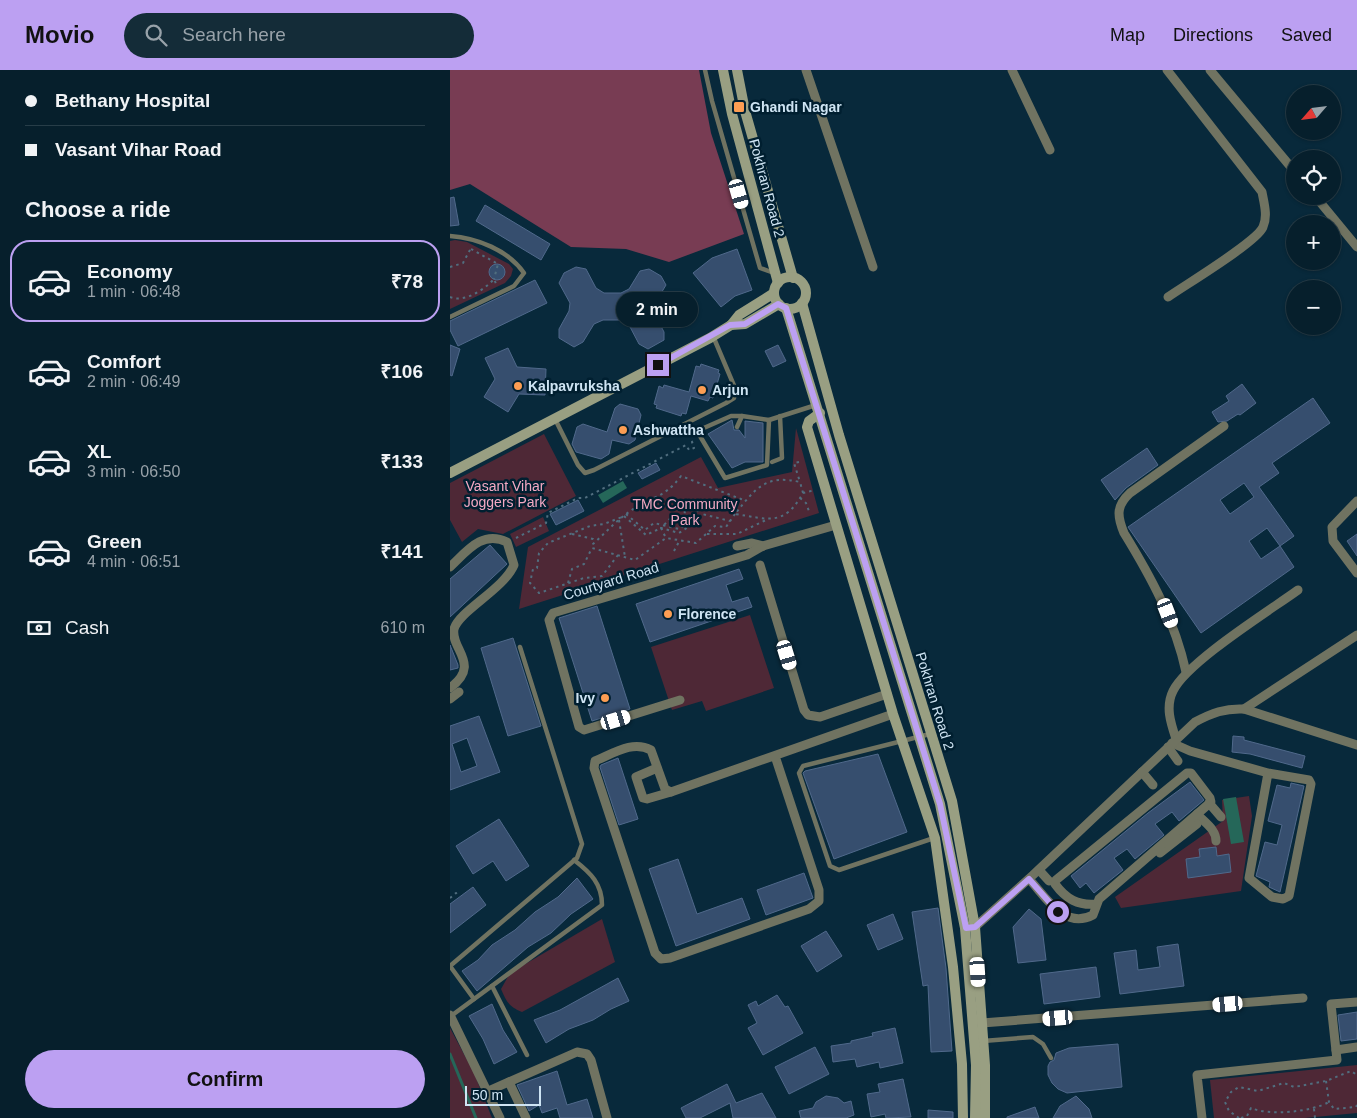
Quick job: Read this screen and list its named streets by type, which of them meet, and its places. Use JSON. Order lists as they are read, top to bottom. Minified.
{"streets":{"main road":["Pokhran Road 2"],"street":["Courtyard Road"]},"parks":["Vasant Vihar Joggers Park","TMC Community Park"],"places":{"transit":["Ghandi Nagar"],"other":["Kalpavruksha","Arjun","Ashwattha","Florence","Ivy"]},"scale_bar":"50 m","north":"bottom left","page":{"header":"Movio","search":"Search here","nav":["Map","Directions","Saved"],"banner":["Bethany Hospital","Vasant Vihar Road"],"map_buttons":["+","−"],"heading":"Choose a ride","list":[{"name":"Economy","note":"1 min · 06:48","value":"₹78"},{"name":"Comfort","note":"2 min · 06:49","value":"₹106"},{"name":"XL","note":"3 min · 06:50","value":"₹133"},{"name":"Green","note":"4 min · 06:51","value":"₹141"}],"bubble":"2 min","pay":["Cash","610 m"],"buttons":"Confirm","scale":"50 m"}}
